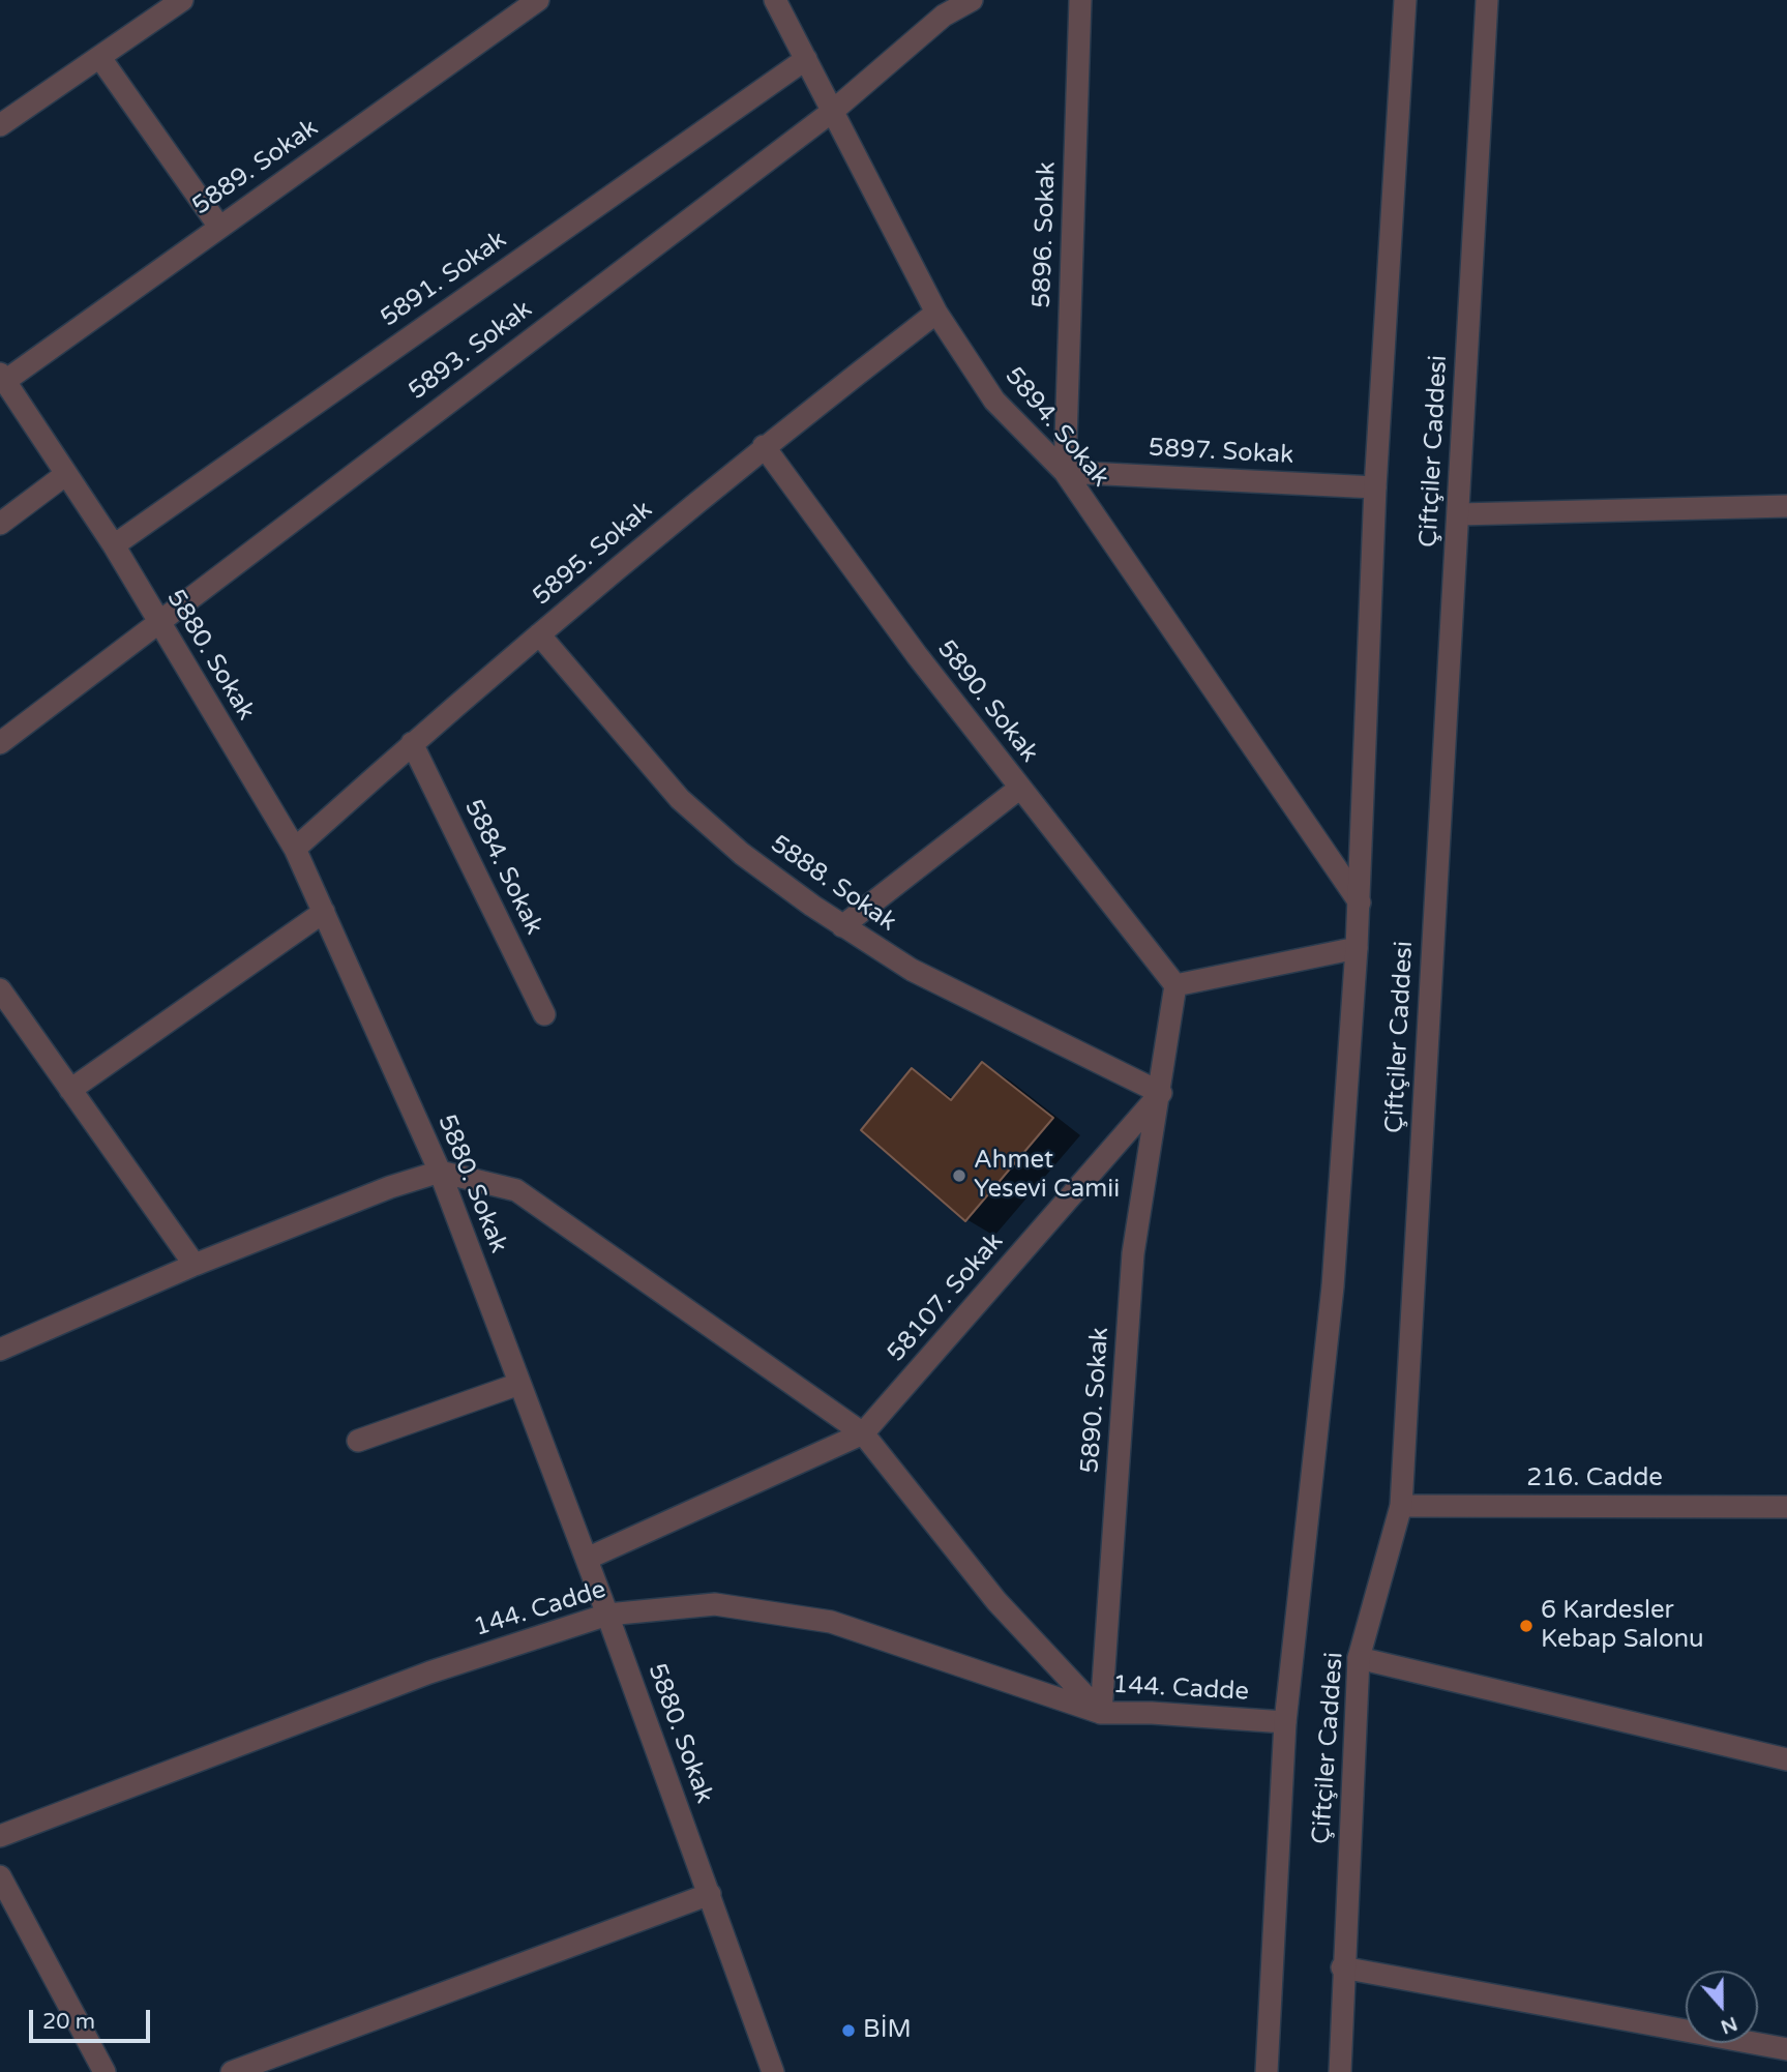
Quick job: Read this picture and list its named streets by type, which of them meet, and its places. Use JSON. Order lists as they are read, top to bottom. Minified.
{"streets":{"street":["5889. Sokak","5896. Sokak","5891. Sokak","5893. Sokak","5894. Sokak","Çiftçiler Caddesi","5897. Sokak","5895. Sokak","5880. Sokak","5890. Sokak","5884. Sokak","5888. Sokak","58107. Sokak","216. Cadde","144. Cadde"]},"crossings":[["5889. Sokak","5880. Sokak"],["5896. Sokak","5894. Sokak"],["5896. Sokak","5897. Sokak"],["5891. Sokak","5894. Sokak"],["5891. Sokak","5880. Sokak"],["5893. Sokak","5894. Sokak"],["5893. Sokak","5880. Sokak"],["5894. Sokak","Çiftçiler Caddesi"],["5894. Sokak","5897. Sokak"],["5894. Sokak","5895. Sokak"],["Çiftçiler Caddesi","5897. Sokak"],["Çiftçiler Caddesi","216. Cadde"],["Çiftçiler Caddesi","144. Cadde"],["5895. Sokak","5880. Sokak"],["5895. Sokak","5890. Sokak"],["5895. Sokak","5884. Sokak"],["5895. Sokak","5888. Sokak"],["5880. Sokak","58107. Sokak"],["5880. Sokak","144. Cadde"],["5890. Sokak","5888. Sokak"],["5890. Sokak","58107. Sokak"],["5890. Sokak","144. Cadde"],["5888. Sokak","58107. Sokak"]],"places":["Ahmet Yesevi Camii","6 Kardesler Kebap Salonu","BİM"],"scale_bar":"20 m","north":"bottom"}
